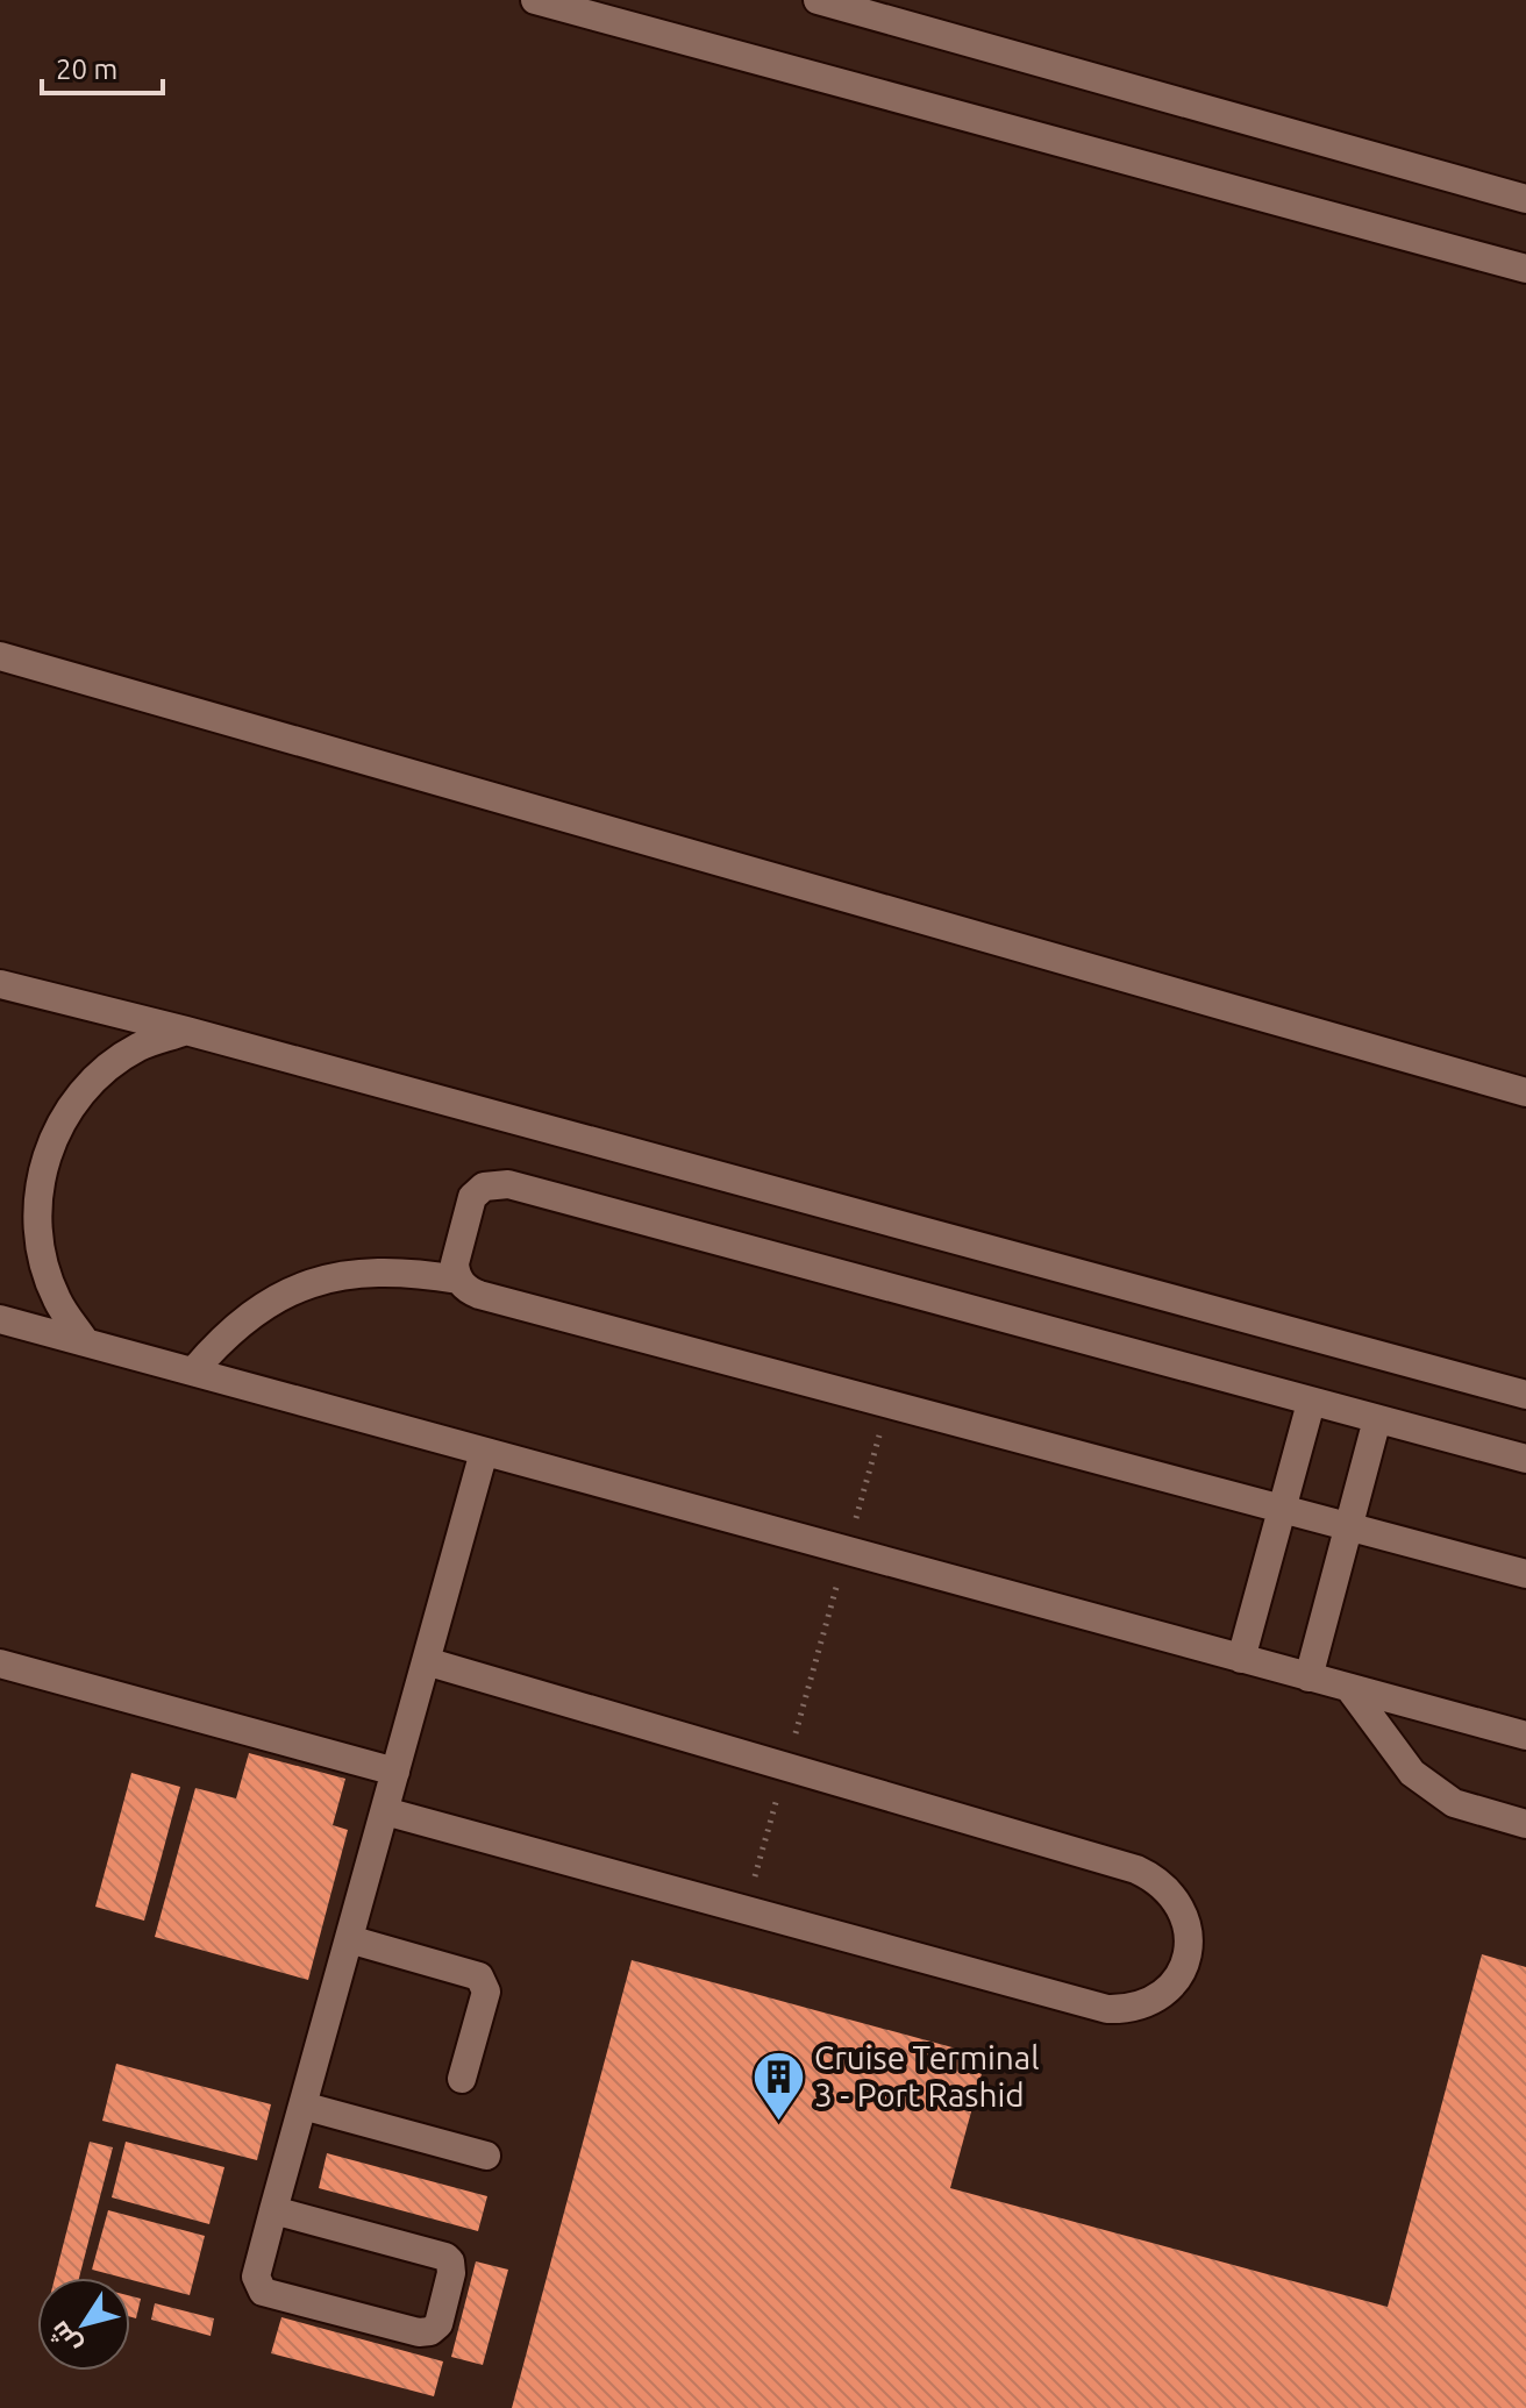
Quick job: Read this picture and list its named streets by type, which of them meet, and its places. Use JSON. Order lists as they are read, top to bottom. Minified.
{"places":{"building":["Cruise Terminal 3 - Port Rashid"]},"scale_bar":"20 m","north":"bottom left"}
